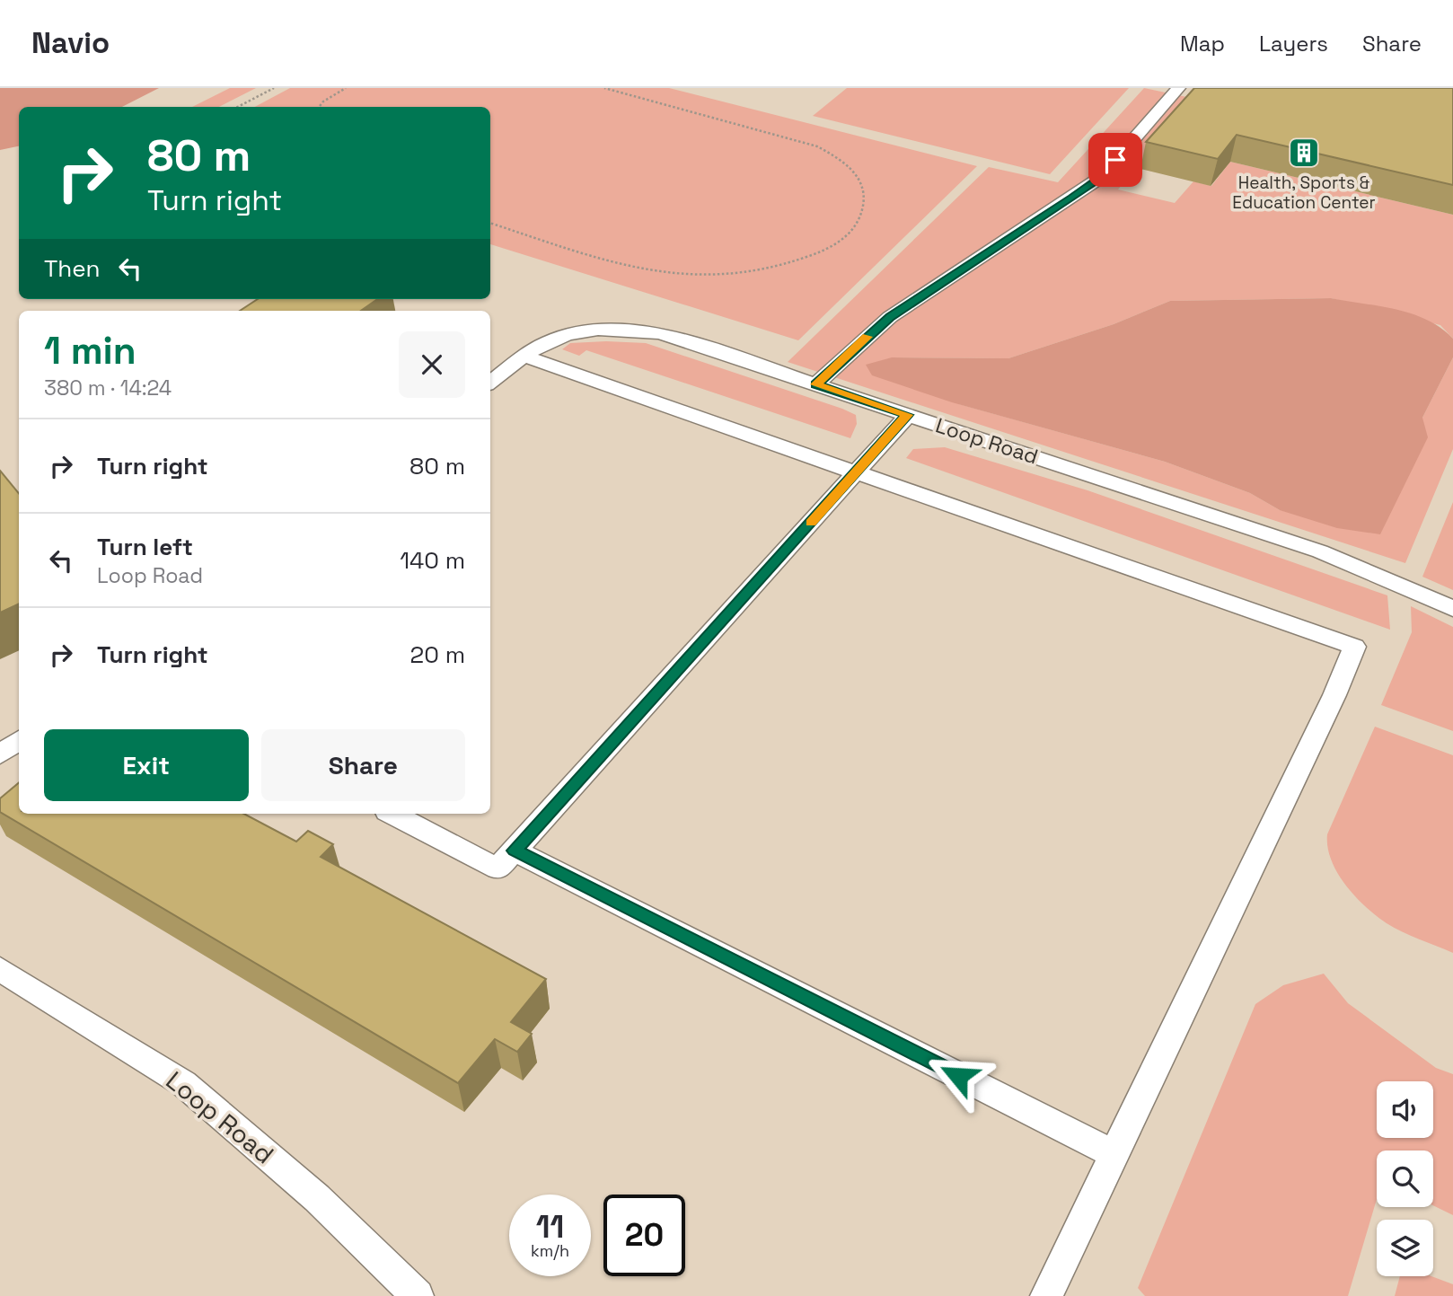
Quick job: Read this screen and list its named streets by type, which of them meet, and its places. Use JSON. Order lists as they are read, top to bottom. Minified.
{"streets":{"lane":["Loop Road"]},"places":{"building":["Health, Sports & Education Center"]},"page":{"header":"Navio","nav":["Map","Layers","Share"],"turn":["80 m","Turn right"],"then":"Then","heading":["1 min","380 m · 14:24"],"list":[{"name":"Turn right","value":"80 m"},{"name":"Turn left","note":"Loop Road","value":"140 m"},{"name":"Turn right","value":"20 m"}],"buttons":["Exit","Share"],"speed":"11 km/h","limit":"20"}}
